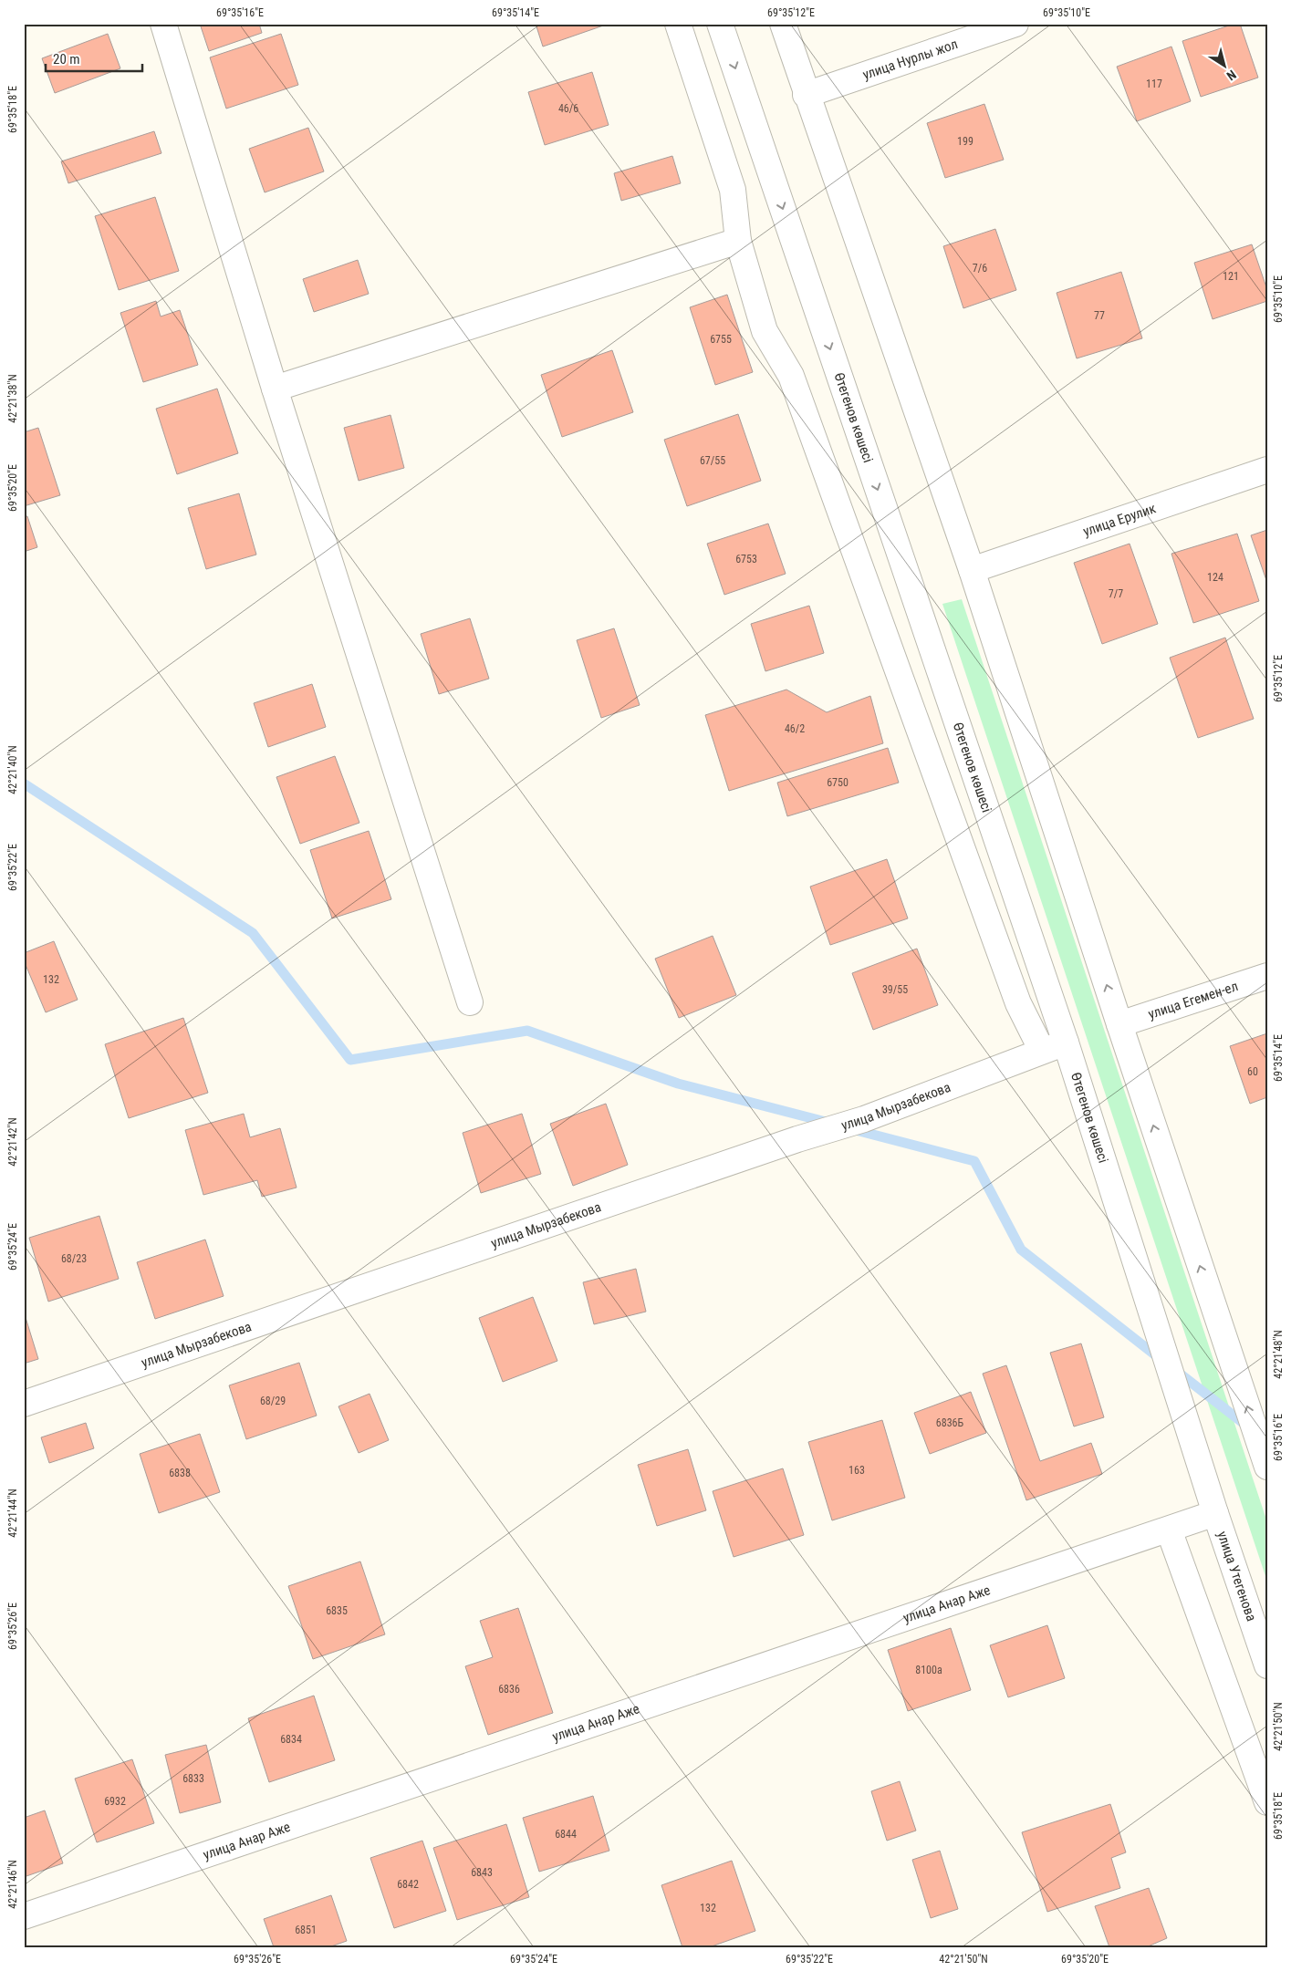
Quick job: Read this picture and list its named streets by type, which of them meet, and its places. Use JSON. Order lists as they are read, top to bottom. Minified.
{"streets":{"street":["улица Нурлы жол","Өтегенов көшесі","улица Ерулик","улица Егемен-ел","улица Мырзабекова","улица Утегенова","улица Анар Аже"]},"crossings":[["Өтегенов көшесі","улица Мырзабекова"],["Өтегенов көшесі","улица Утегенова"],["Өтегенов көшесі","улица Анар Аже"],["улица Утегенова","улица Анар Аже"]],"house_numbers":["117","46/6","199","7/6","121","77","6755","67/55","6753","124","7/7","46/2","6750","132","39/55","60","68/23","68/29","6836Б","163","6838","6835","8100а","6836","6834","6833","6932","6844","6843","6842","132","6851"],"scale_bar":"20 m","north":"bottom right","coordinates":["69°35'16\"E","69°35'14\"E","69°35'12\"E","69°35'10\"E","69°35'18\"E","42°21'38\"N","69°35'20\"E","42°21'40\"N","69°35'22\"E","42°21'42\"N","69°35'24\"E","42°21'48\"N","42°21'44\"N","69°35'26\"E","42°21'50\"N","42°21'46\"N"]}
